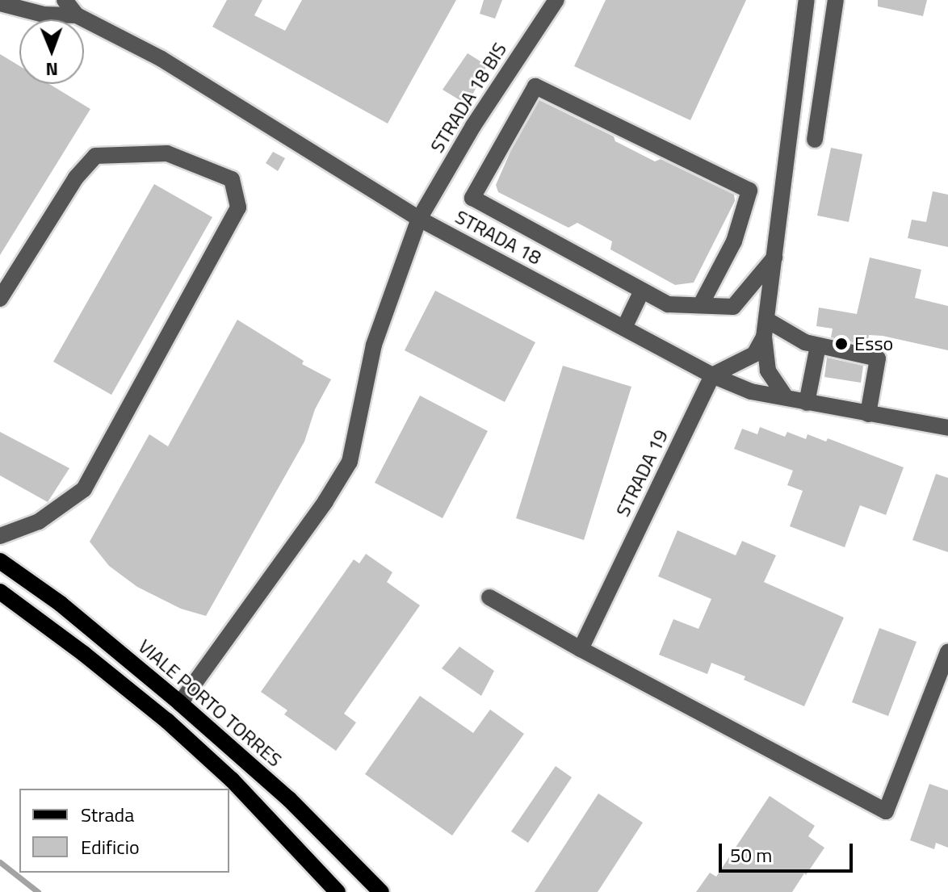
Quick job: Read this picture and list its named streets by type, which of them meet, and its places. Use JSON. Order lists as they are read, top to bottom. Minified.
{"streets":{"main road":["VIALE PORTO TORRES"],"street":["STRADA 18 BIS","STRADA 18","STRADA 19"]},"crossings":[["STRADA 18 BIS","STRADA 18"],["STRADA 18 BIS","VIALE PORTO TORRES"],["STRADA 18","STRADA 19"]],"places":["Esso"],"legend":["Strada","Edificio"],"scale_bar":"50 m","north":"bottom"}
